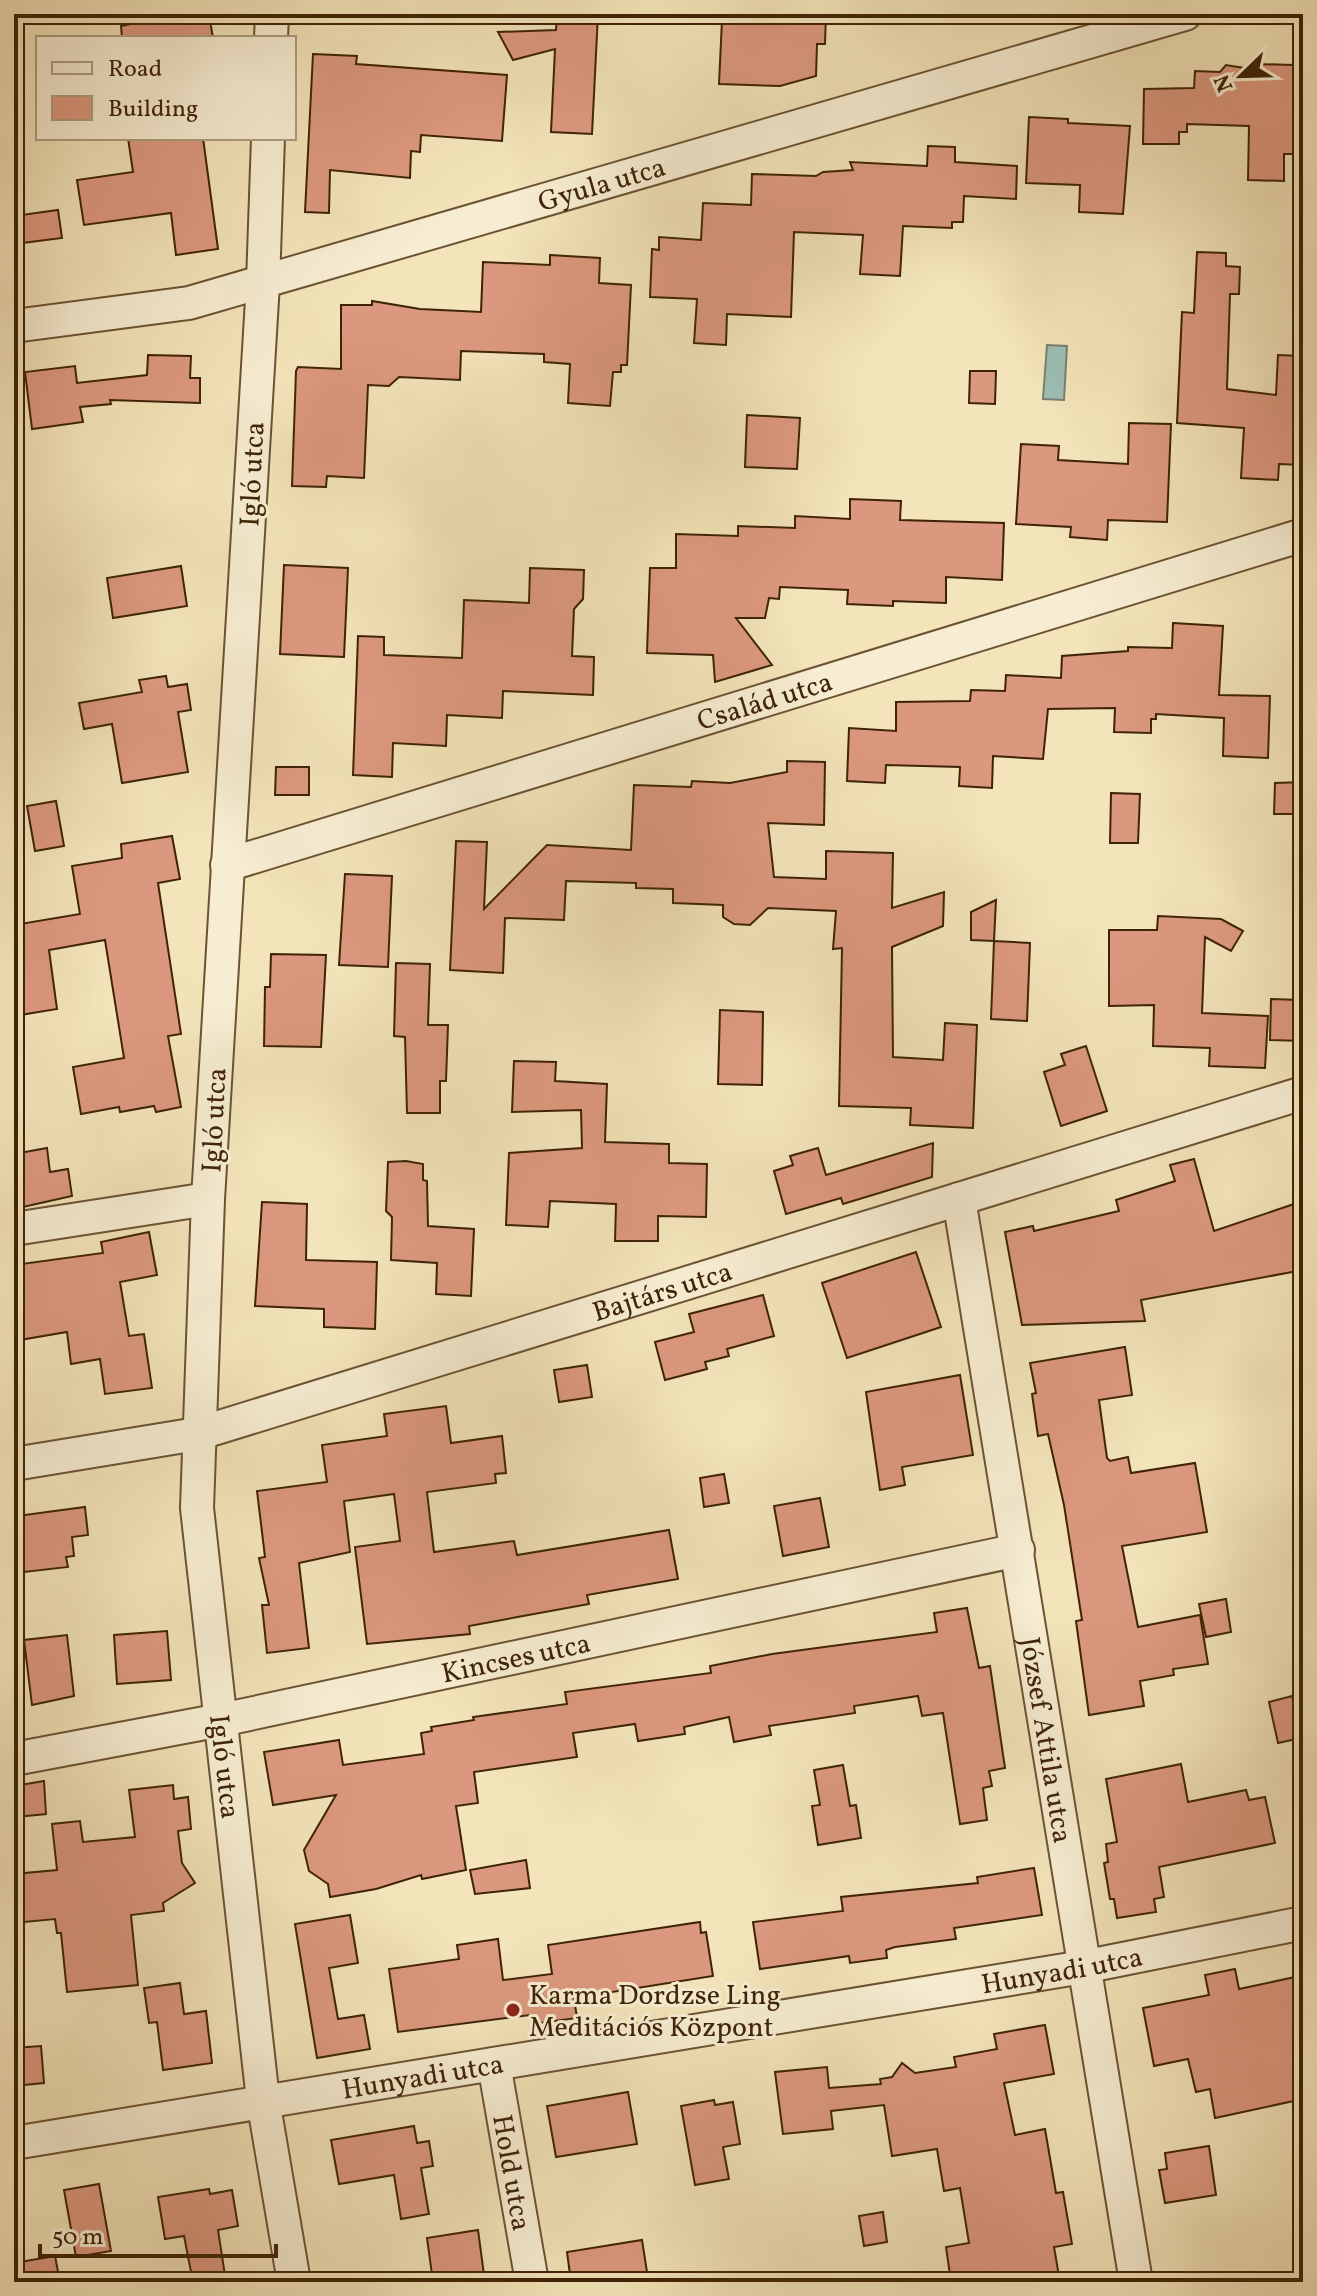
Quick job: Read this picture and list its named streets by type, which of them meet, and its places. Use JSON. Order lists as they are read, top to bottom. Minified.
{"streets":{"street":["Gyula utca","Igló utca","Család utca","Bajtárs utca","Kincses utca","József Attila utca","Hunyadi utca","Hold utca"]},"crossings":[["Gyula utca","Igló utca"],["Igló utca","Család utca"],["Igló utca","Bajtárs utca"],["Igló utca","Kincses utca"],["Igló utca","Hunyadi utca"],["Bajtárs utca","József Attila utca"],["Kincses utca","József Attila utca"],["József Attila utca","Hunyadi utca"],["Hunyadi utca","Hold utca"]],"places":["Karma Dordzse Ling Meditációs Központ"],"legend":["Road","Building"],"scale_bar":"50 m","north":"bottom left"}
